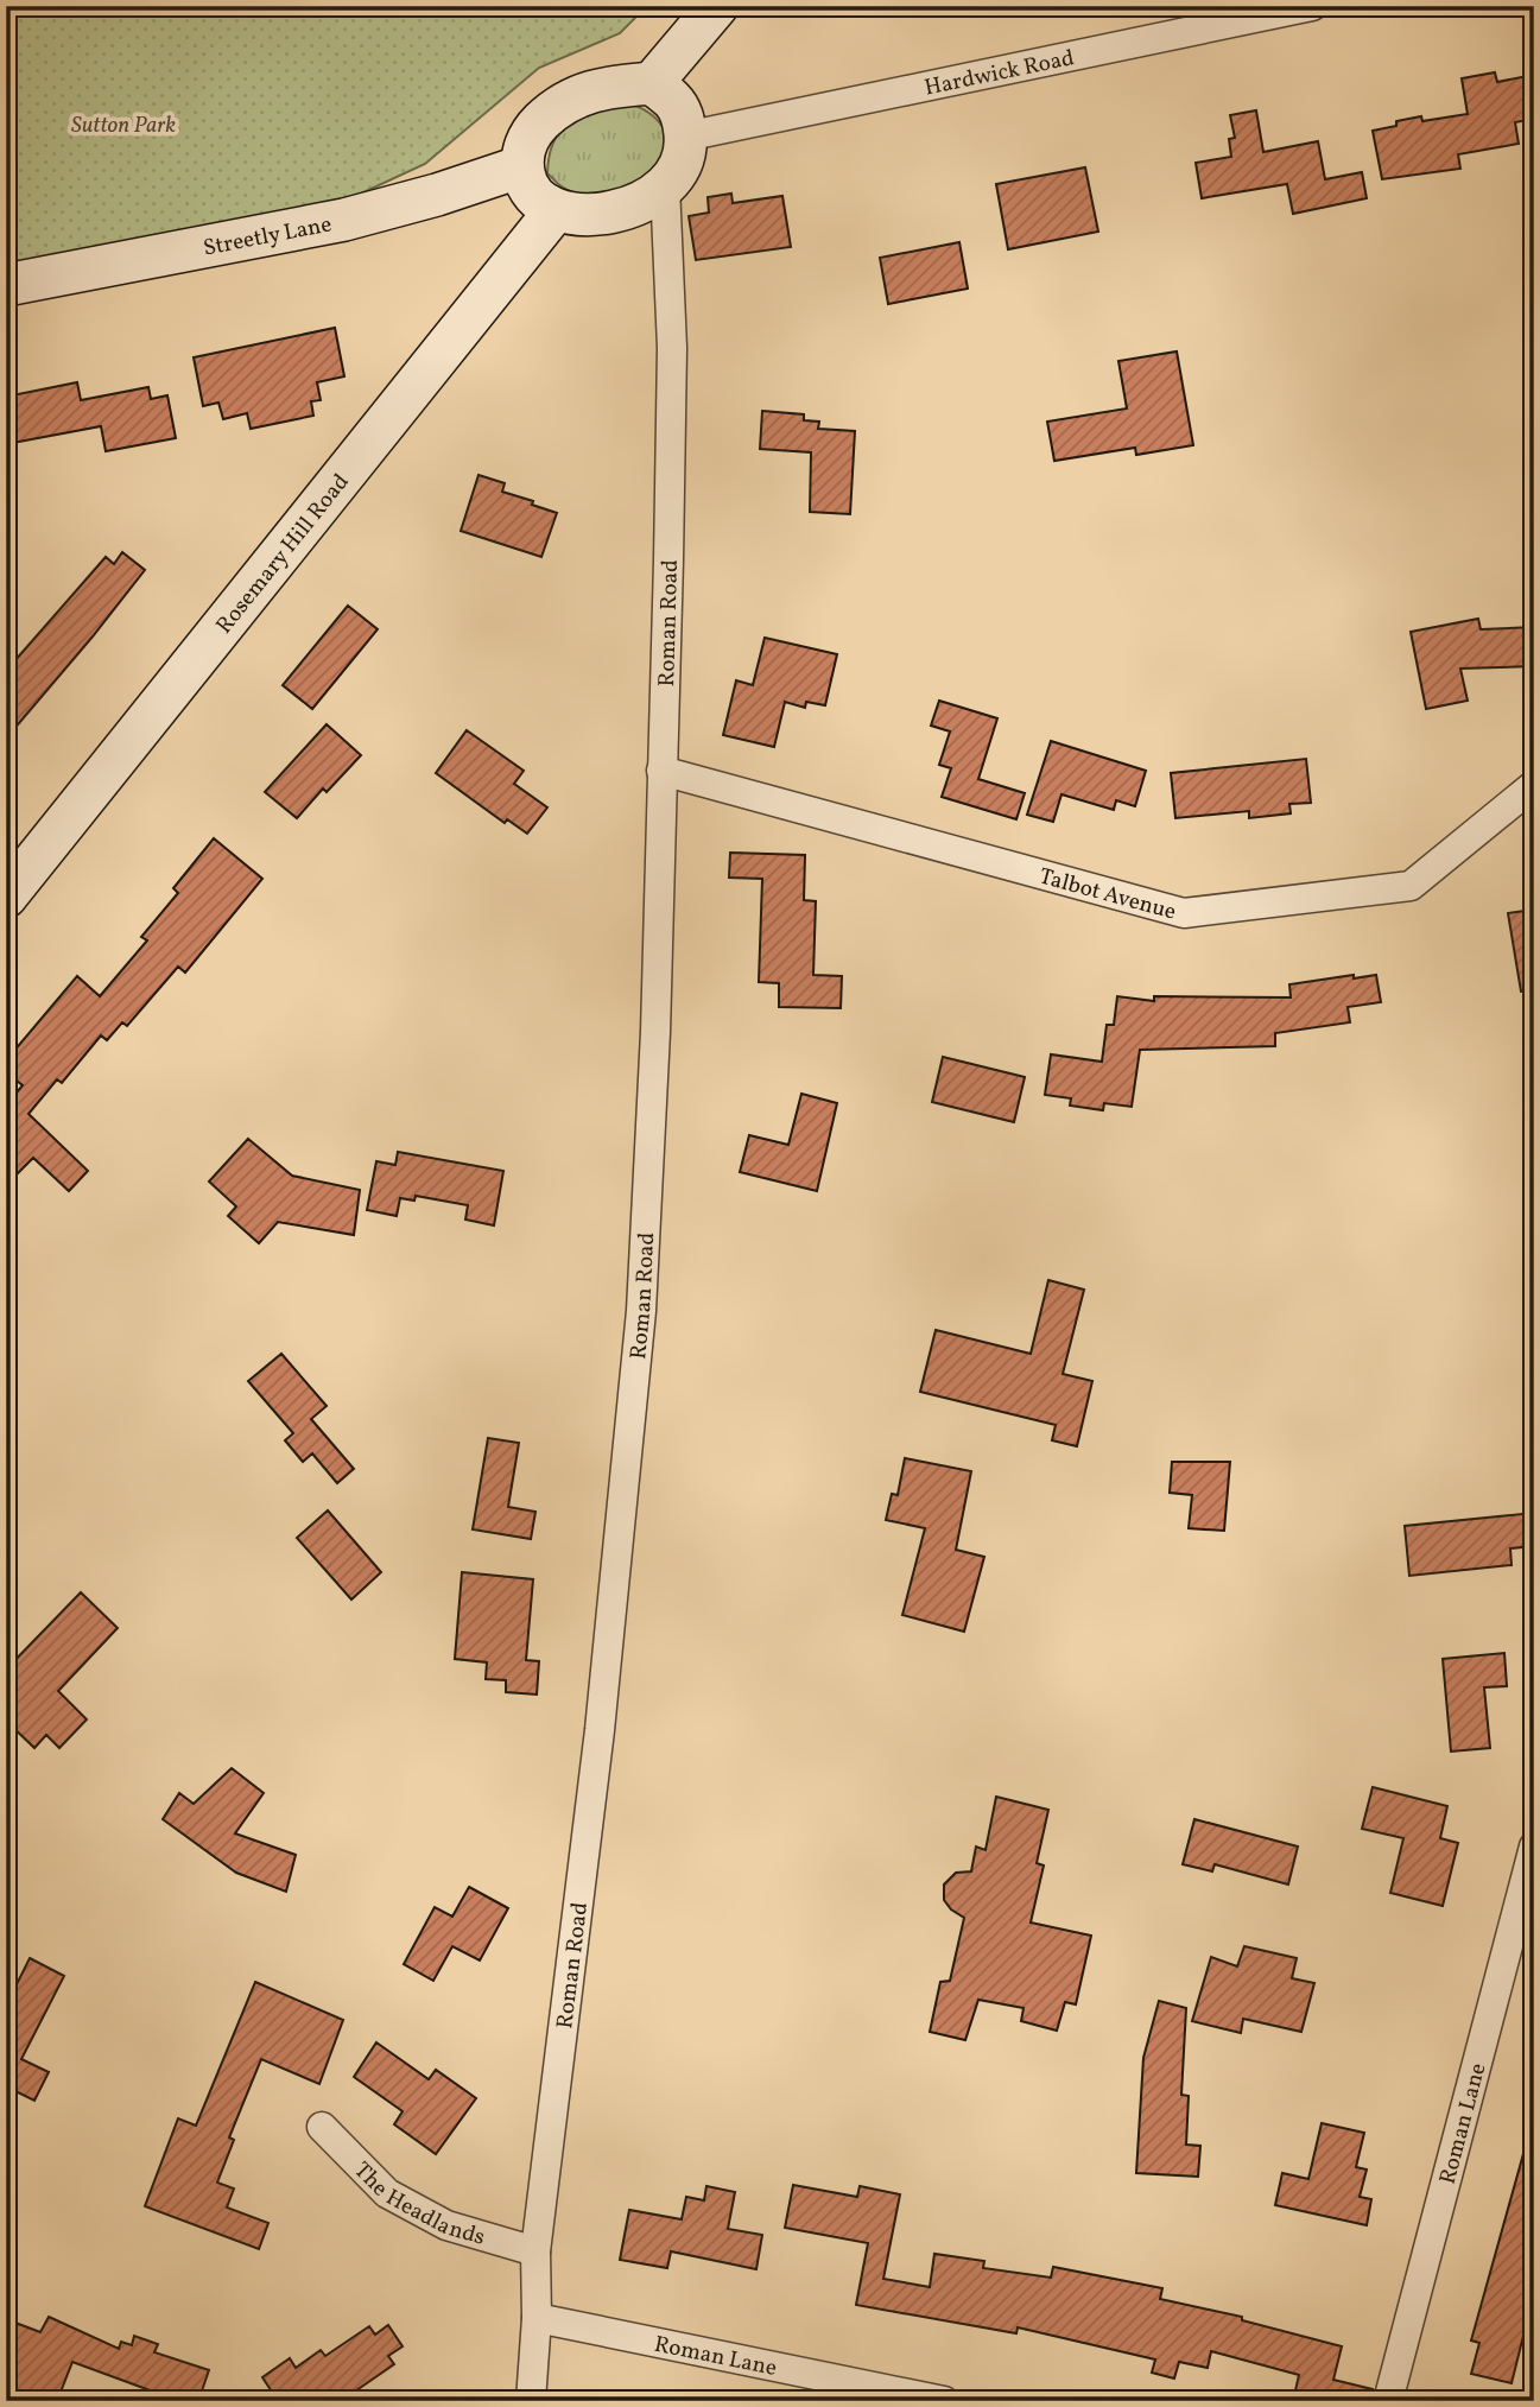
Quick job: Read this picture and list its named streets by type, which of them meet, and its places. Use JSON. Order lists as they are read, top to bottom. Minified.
{"streets":{"main road":["Streetly Lane","Rosemary Hill Road"],"street":["Hardwick Road","Roman Road","Talbot Avenue","Roman Lane","The Headlands"]},"crossings":[["Hardwick Road","Streetly Lane"],["Hardwick Road","Rosemary Hill Road"],["Hardwick Road","Roman Road"],["Streetly Lane","Rosemary Hill Road"],["Streetly Lane","Roman Road"],["Rosemary Hill Road","Roman Road"],["Roman Road","Talbot Avenue"],["Roman Road","Roman Lane"],["Roman Road","The Headlands"]],"parks":["Sutton Park"]}
